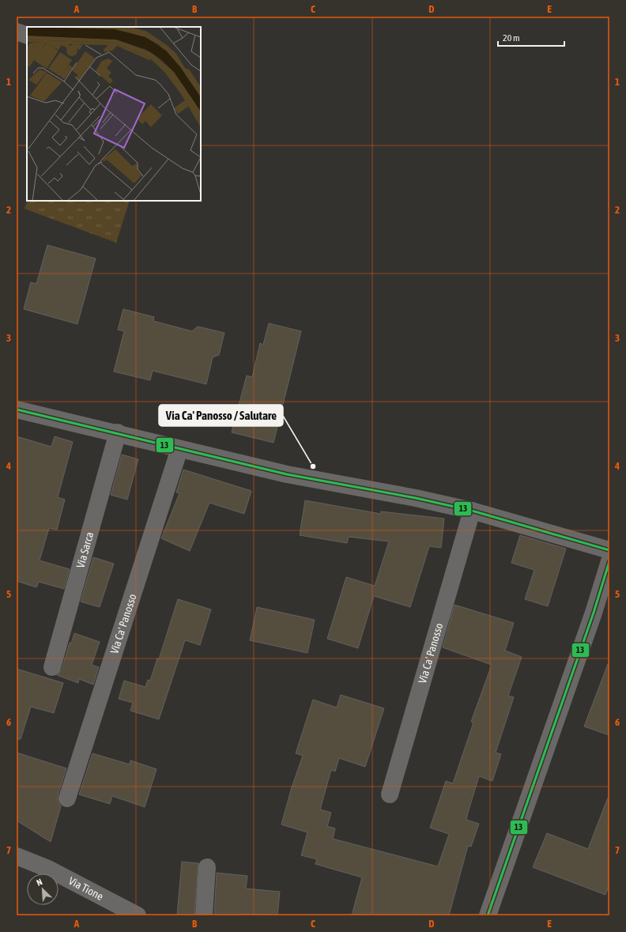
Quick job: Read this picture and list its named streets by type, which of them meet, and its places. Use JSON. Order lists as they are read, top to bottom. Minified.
{"streets":{"street":["Via Sarca","Via Ca' Panosso","Via Tione"]},"places":["Via Ca' Panosso / Salutare"],"lines":["transit line 13"],"scale_bar":"20 m","north":"top left","grid":{"columns":["A","B","C","D","E"],"rows":["1","2","3","4","5","6","7"]}}
